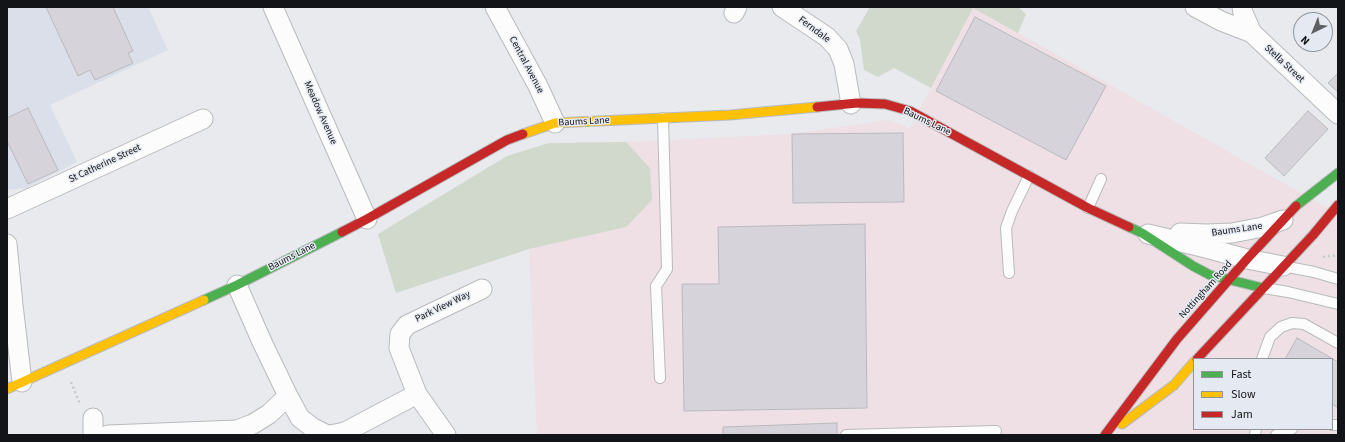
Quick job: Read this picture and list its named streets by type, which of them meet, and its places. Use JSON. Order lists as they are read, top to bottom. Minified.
{"streets":{"main road":["Baums Lane","Nottingham Road"],"street":["Ferndale","Stella Street","Central Avenue","Meadow Avenue","St Catherine Street","Park View Way"]},"crossings":[["Ferndale","Baums Lane"],["Central Avenue","Baums Lane"],["Meadow Avenue","Baums Lane"],["Baums Lane","Nottingham Road"]],"legend":["Fast","Slow","Jam"],"north":"bottom left"}
